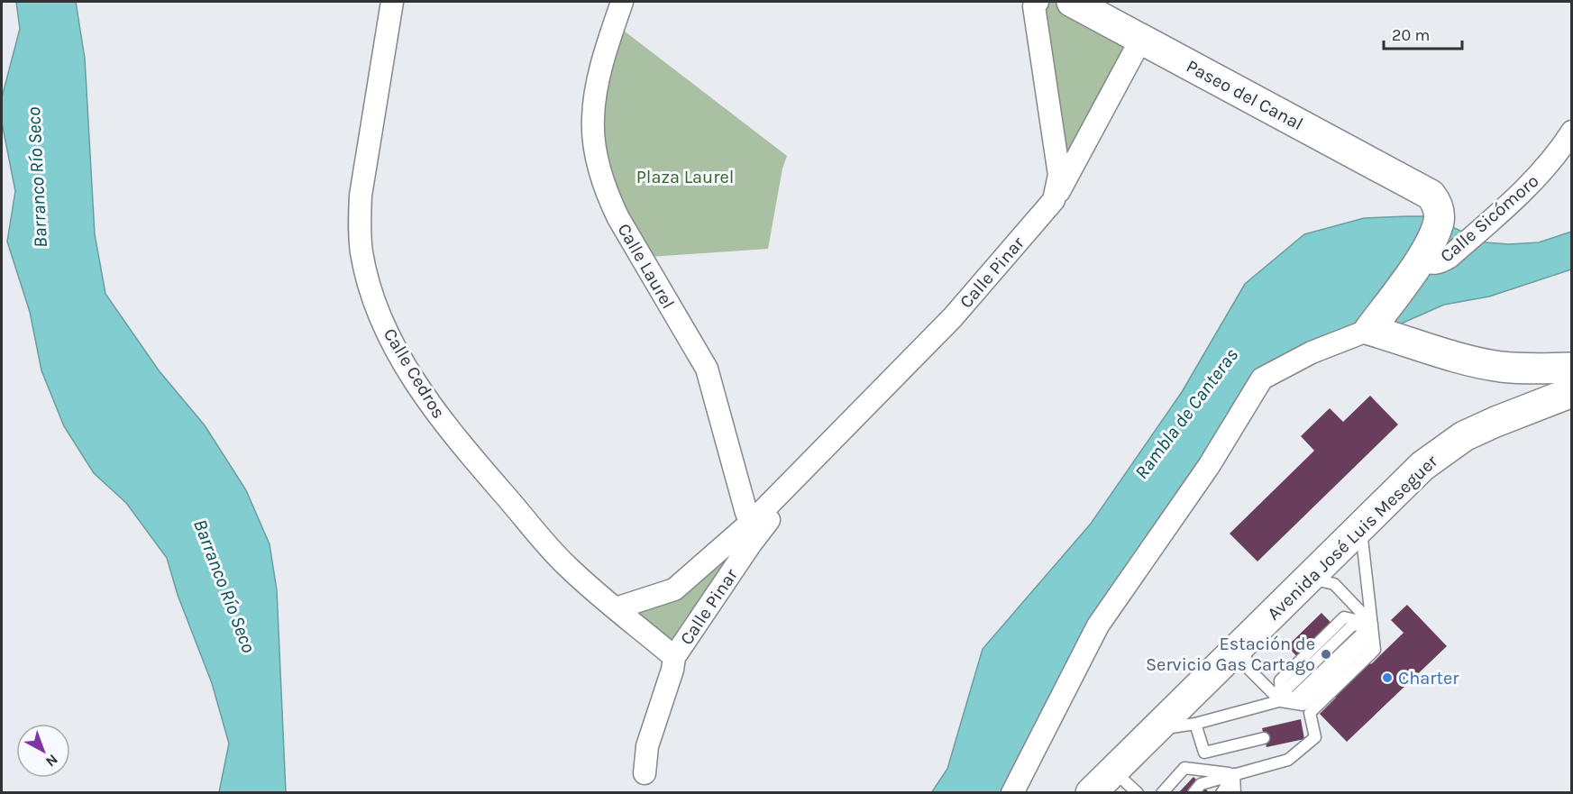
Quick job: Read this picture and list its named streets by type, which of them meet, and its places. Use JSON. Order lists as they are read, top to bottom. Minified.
{"streets":{"street":["Paseo del Canal","Calle Sicómoro","Calle Laurel","Calle Pinar","Calle Cedros","Avenida José Luis Meseguer"]},"crossings":[["Paseo del Canal","Calle Sicómoro"],["Paseo del Canal","Calle Pinar"],["Calle Laurel","Calle Pinar"],["Calle Pinar","Calle Cedros"]],"water":["Barranco Río Seco","Rambla de Canteras"],"parks":["Plaza Laurel"],"places":["Estación de Servicio Gas Cartago","Charter"],"scale_bar":"20 m","north":"bottom right"}
